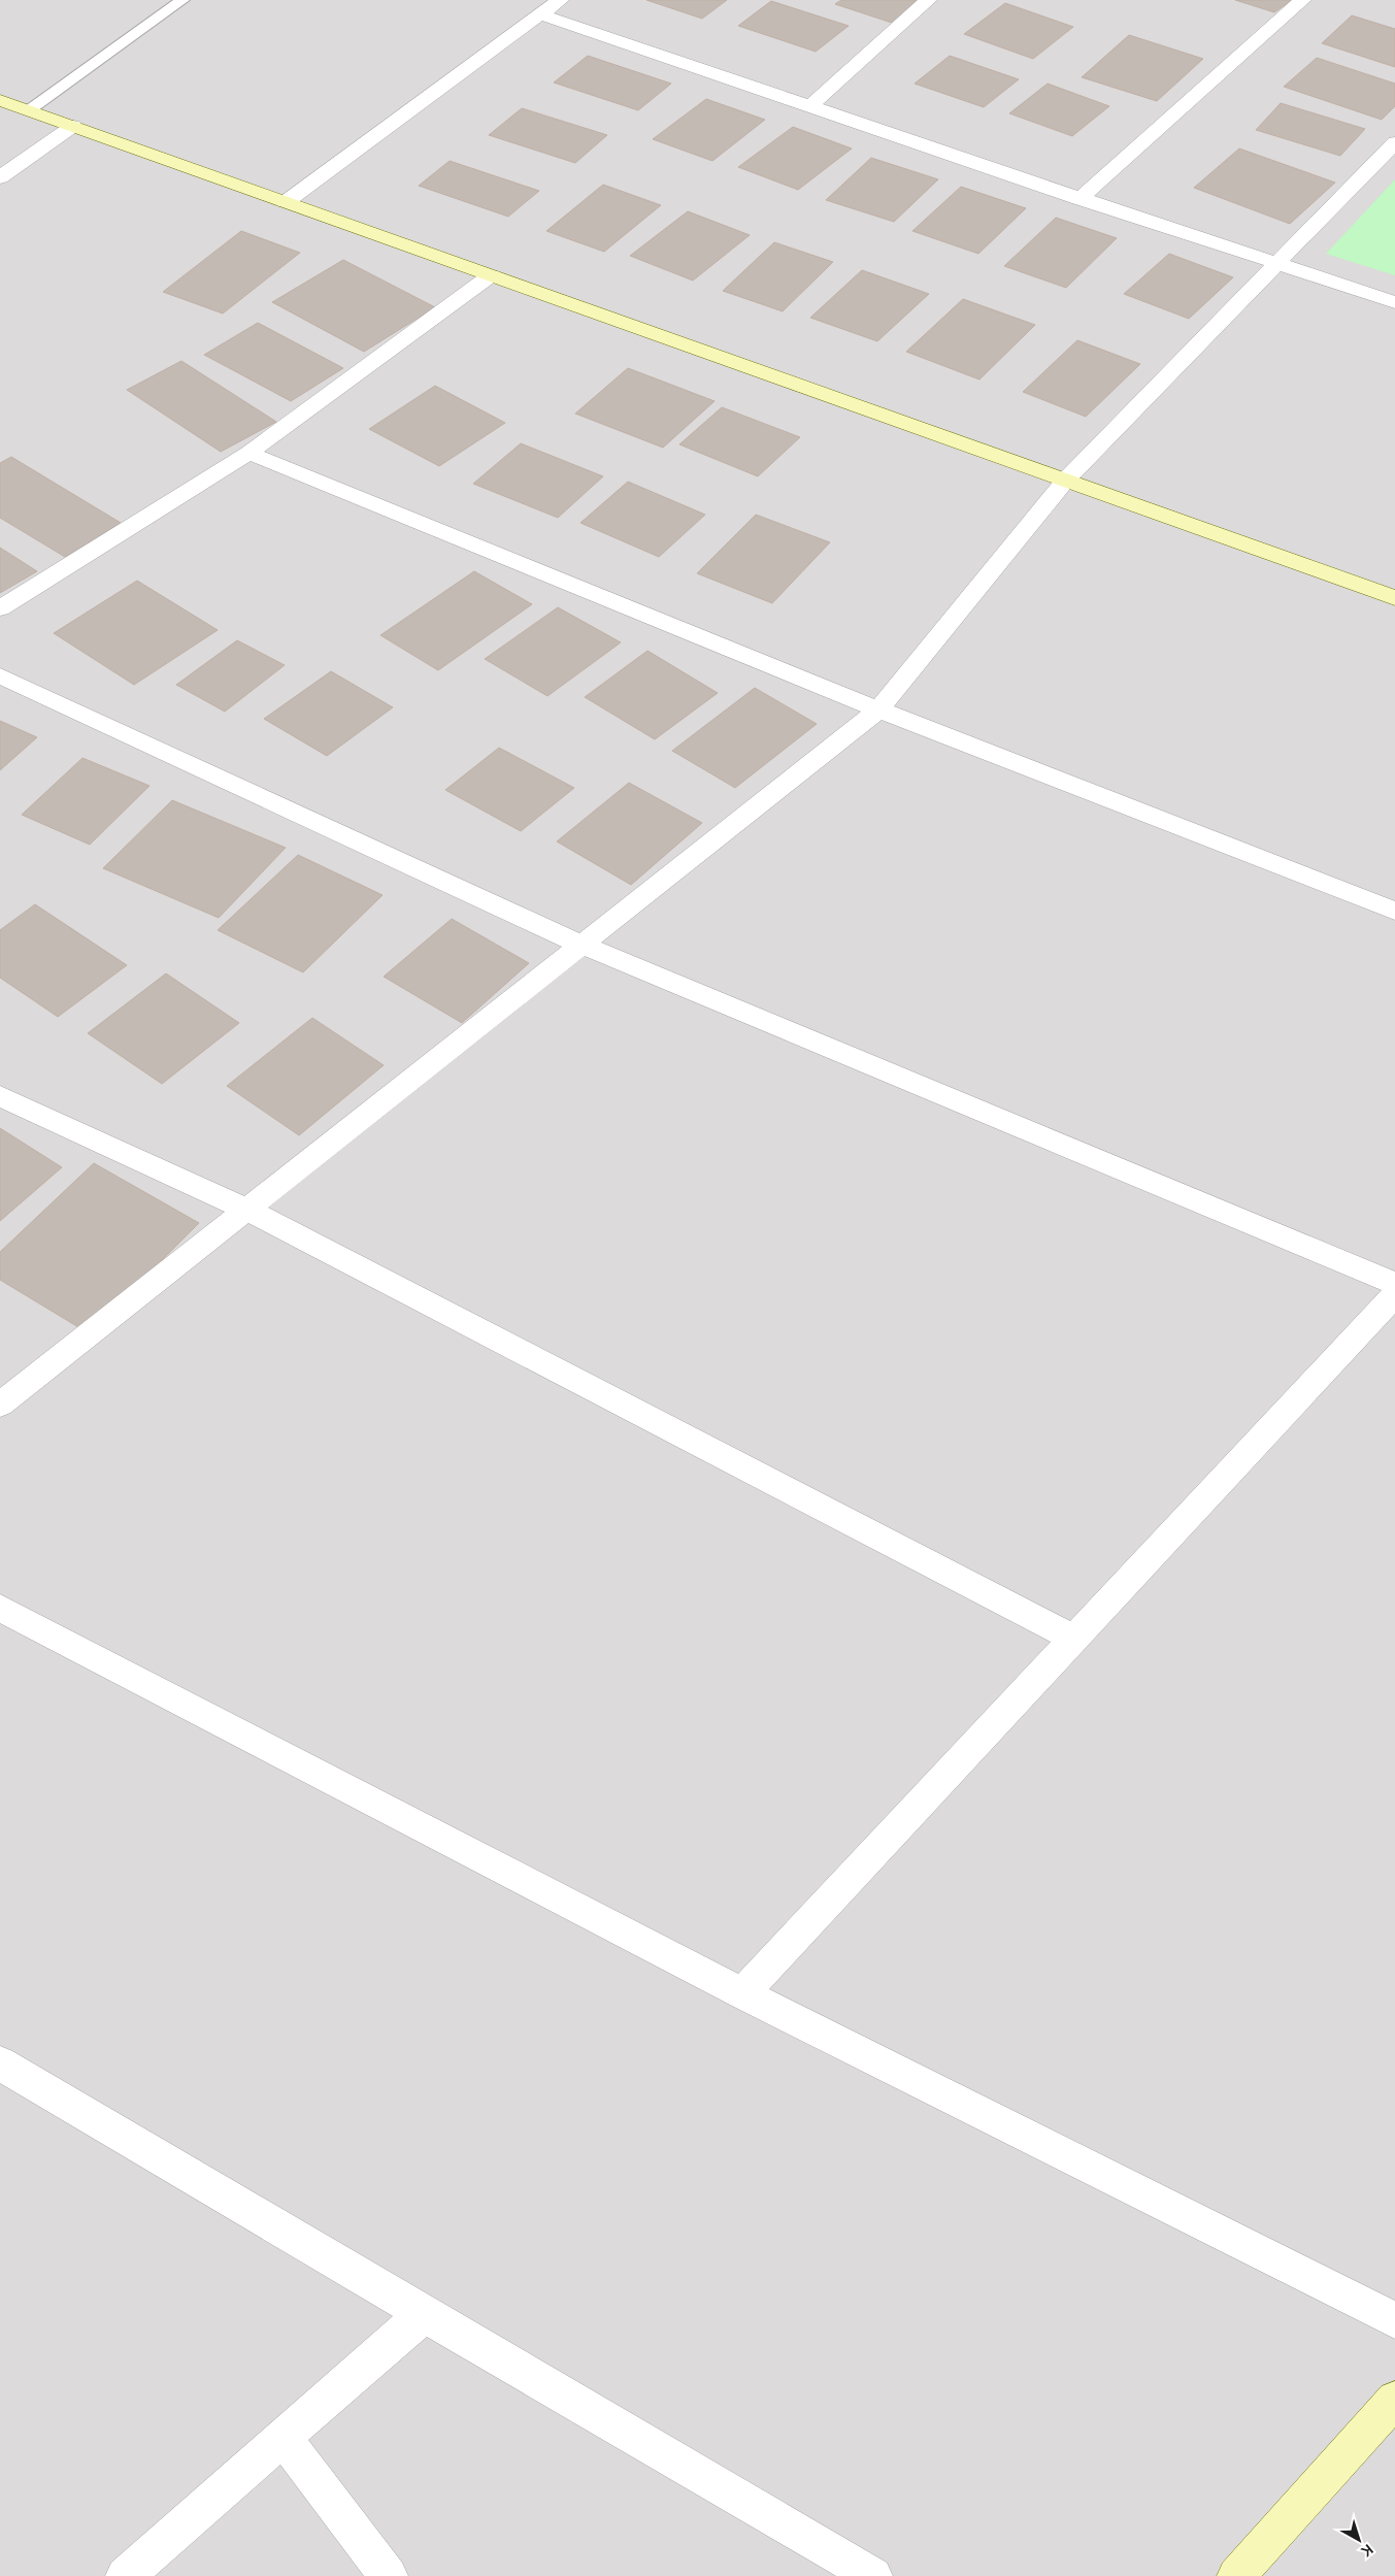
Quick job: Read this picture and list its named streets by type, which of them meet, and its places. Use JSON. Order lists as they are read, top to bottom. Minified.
{"north":"bottom right"}
